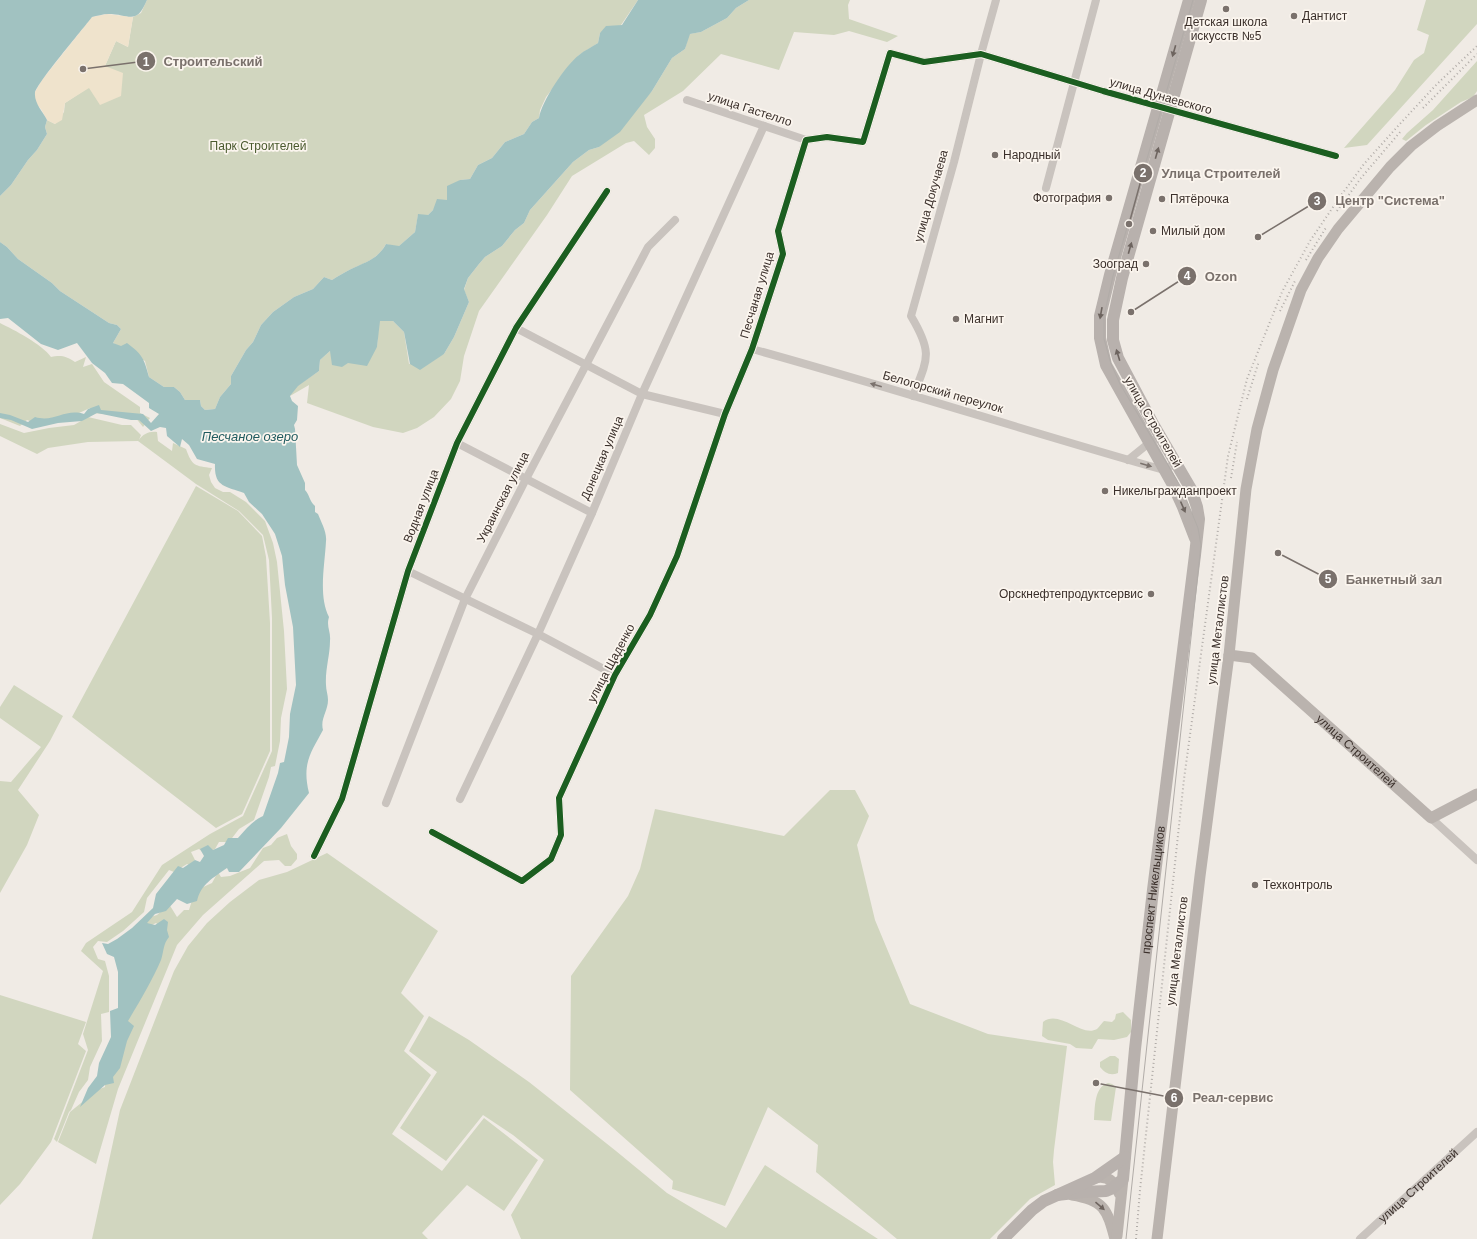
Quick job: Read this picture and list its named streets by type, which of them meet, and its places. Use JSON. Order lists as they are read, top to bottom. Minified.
{"streets":{"main road":["улица Строителей","улица Металлистов","проспект Никельщиков"],"street":["улица Дунаевского","улица Гастелло","улица Докучаева","Песчаная улица","Белогорский переулок","Донецкая улица","Украинская улица","Водная улица","улица Щаденко"]},"crossings":[["улица Дунаевского","улица Докучаева"],["улица Дунаевского","улица Строителей"],["улица Гастелло","Песчаная улица"],["улица Гастелло","Донецкая улица"],["улица Докучаева","Белогорский переулок"],["Песчаная улица","Белогорский переулок"],["Песчаная улица","улица Щаденко"],["Белогорский переулок","улица Строителей"],["Белогорский переулок","улица Щаденко"],["улица Строителей","улица Металлистов"],["улица Строителей","проспект Никельщиков"]],"water":["Песчаное озеро"],"parks":["Парк Строителей"],"places":["Детская школа искусств №5","Дантист","Строительский","Народный","Фотография","Пятёрочка","Улица Строителей","Милый дом","Центр \"Система\"","Зооград","Ozon","Магнит","Никельгражданпроект","Банкетный зал","Орскнефтепродуктсервис","Техконтроль","Реал-сервис"]}
